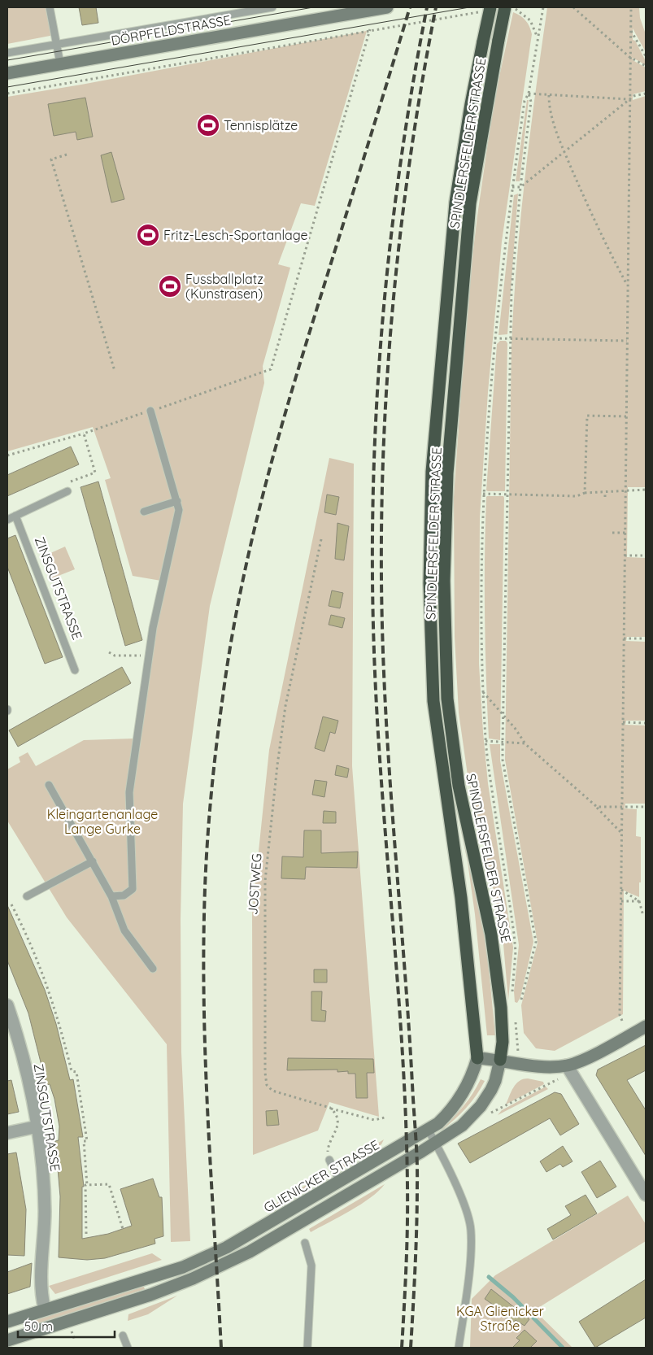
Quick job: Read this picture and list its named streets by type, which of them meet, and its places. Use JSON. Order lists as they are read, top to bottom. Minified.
{"streets":{"highway":["SPINDLERSFELDER STRASSE"],"main road":["DÖRPFELDSTRASSE","GLIENICKER STRASSE"],"street":["ZINSGUTSTRASSE"],"path":["JOSTWEG"]},"crossings":[["SPINDLERSFELDER STRASSE","GLIENICKER STRASSE"],["ZINSGUTSTRASSE","GLIENICKER STRASSE"]],"parks":["Kleingartenanlage Lange Gurke","KGA Glienicker Straße"],"places":{"sports":["Tennisplätze","Fritz-Lesch-Sportanlage","Fussballplatz (Kunstrasen)"]},"scale_bar":"50 m"}
